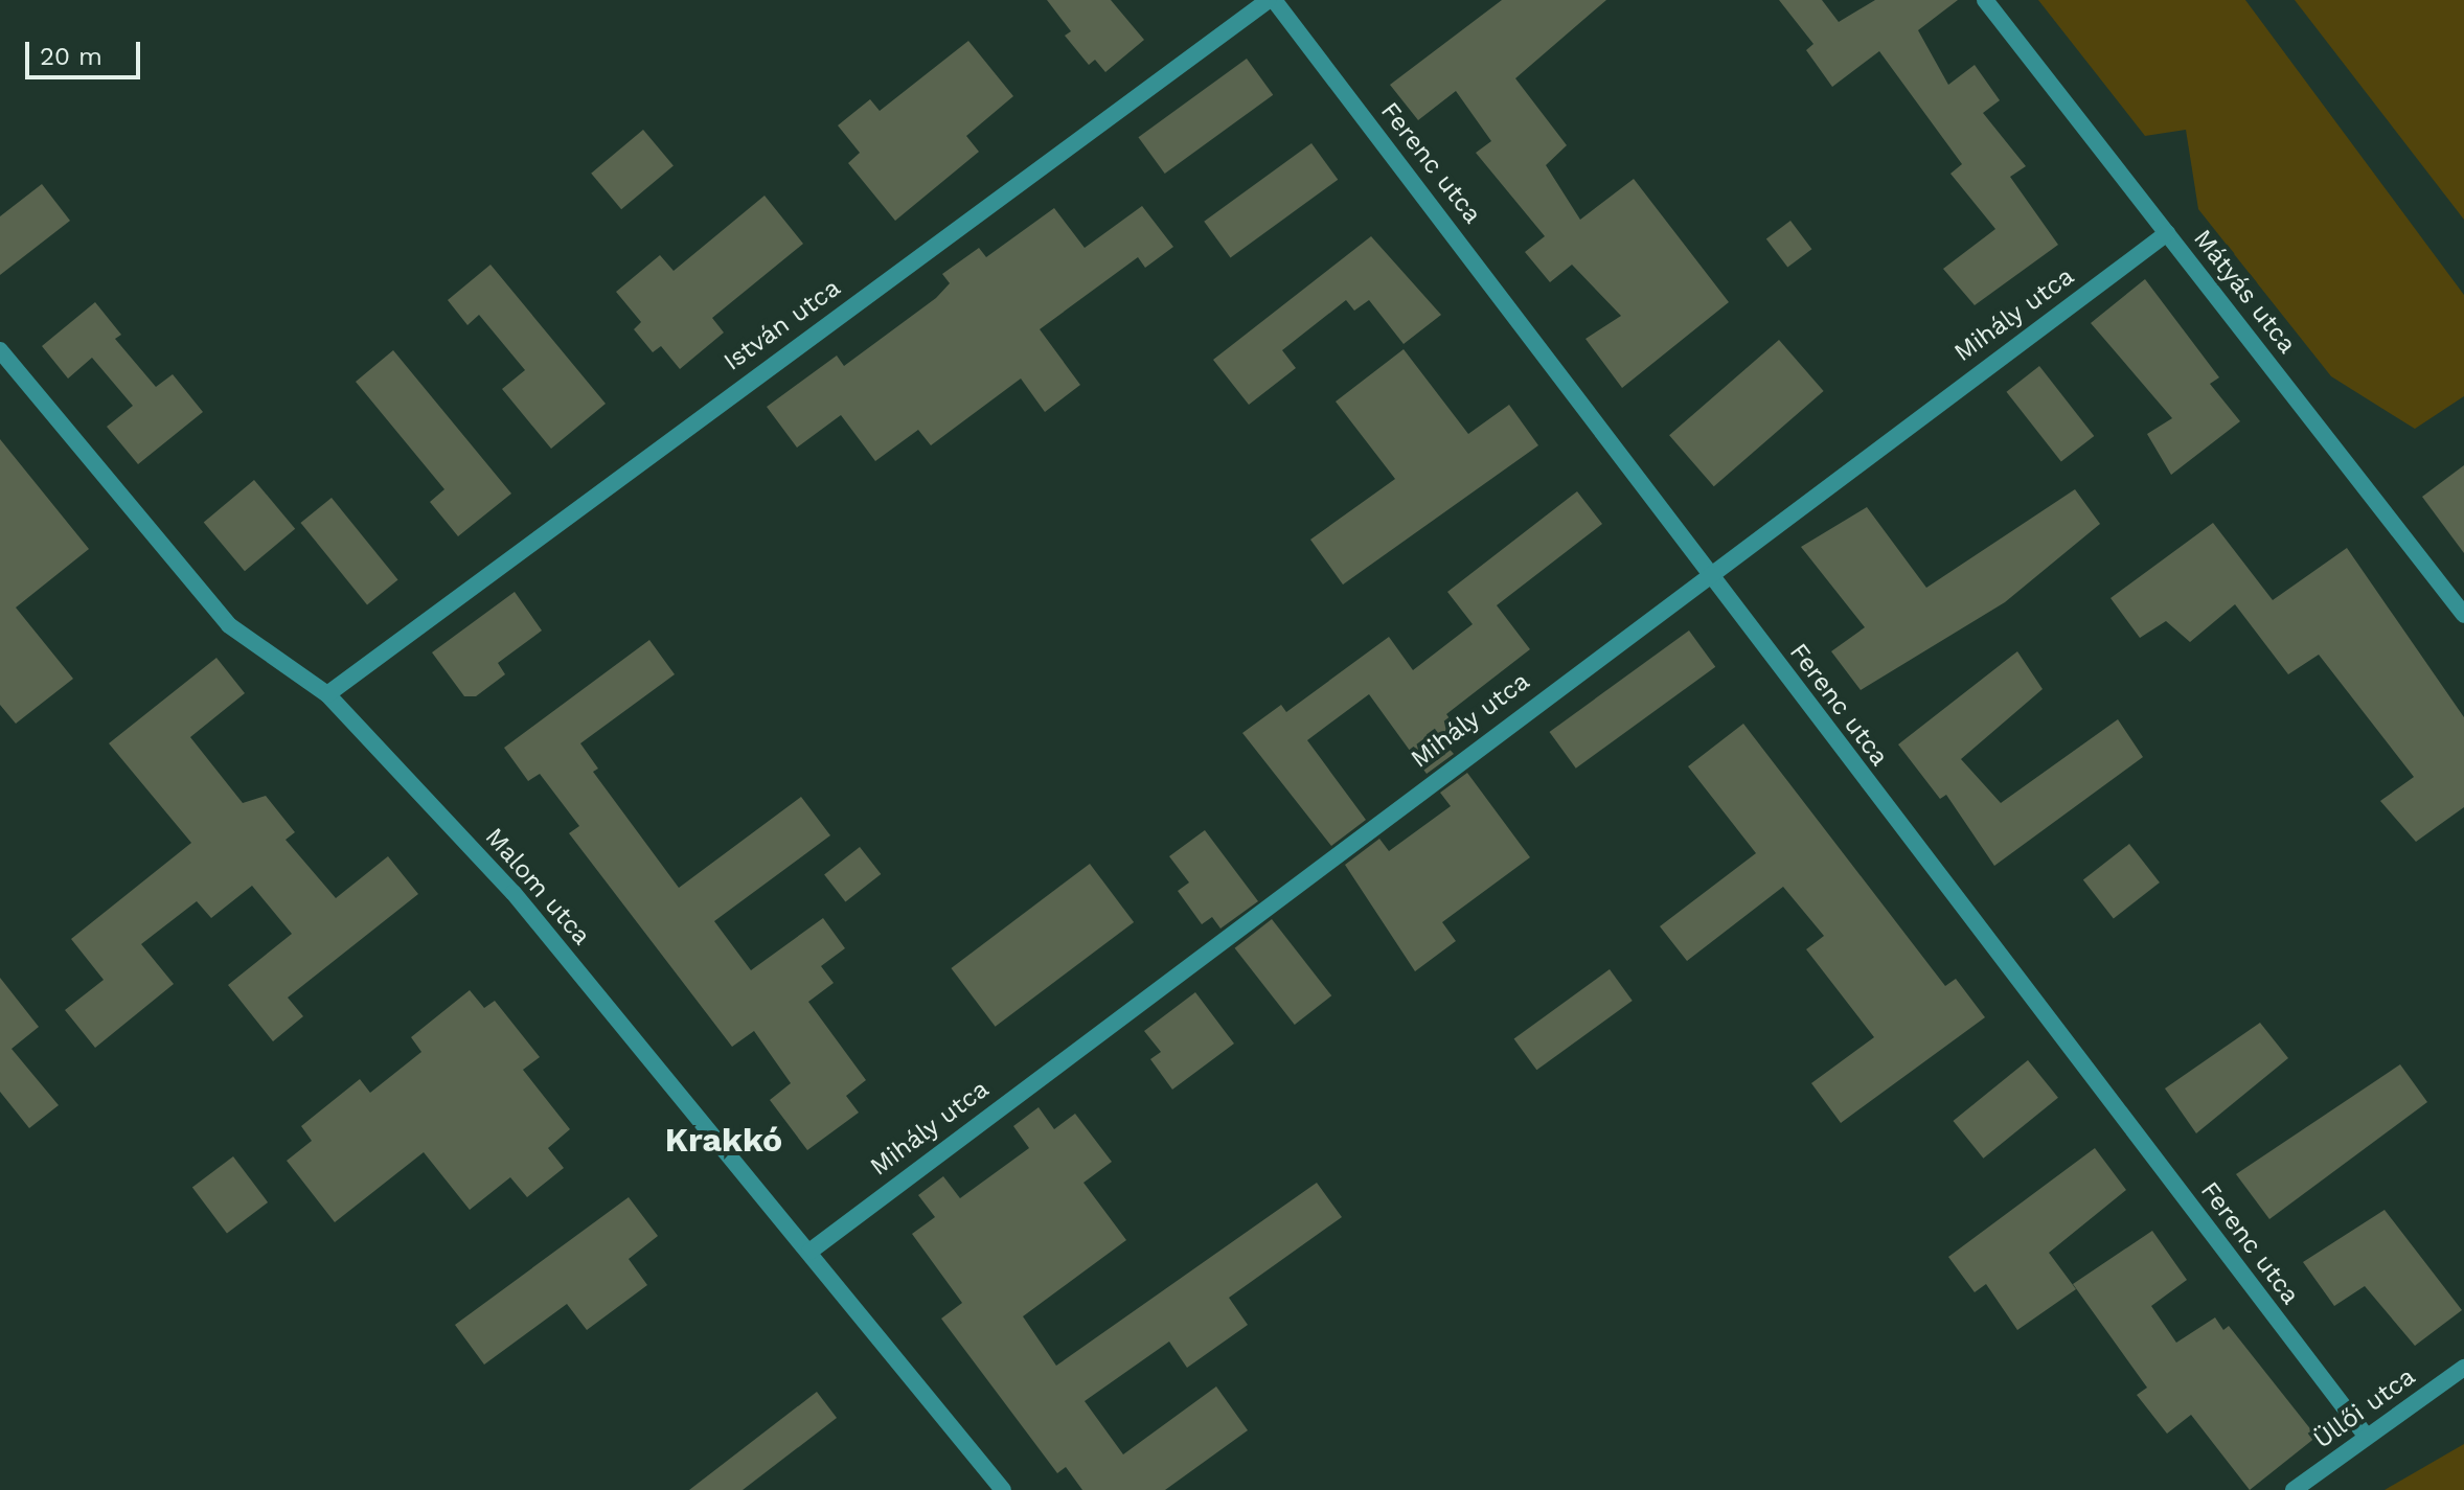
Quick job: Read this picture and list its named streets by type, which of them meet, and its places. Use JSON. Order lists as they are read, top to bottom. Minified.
{"streets":{"street":["Ferenc utca","Mátyás utca","Mihály utca","István utca","Malom utca","Üllői utca"]},"crossings":[["Ferenc utca","Mihály utca"],["Ferenc utca","István utca"],["Ferenc utca","Üllői utca"],["Mátyás utca","Mihály utca"],["Mihály utca","Malom utca"],["István utca","Malom utca"]],"districts":["Krakkó"],"scale_bar":"20 m"}
